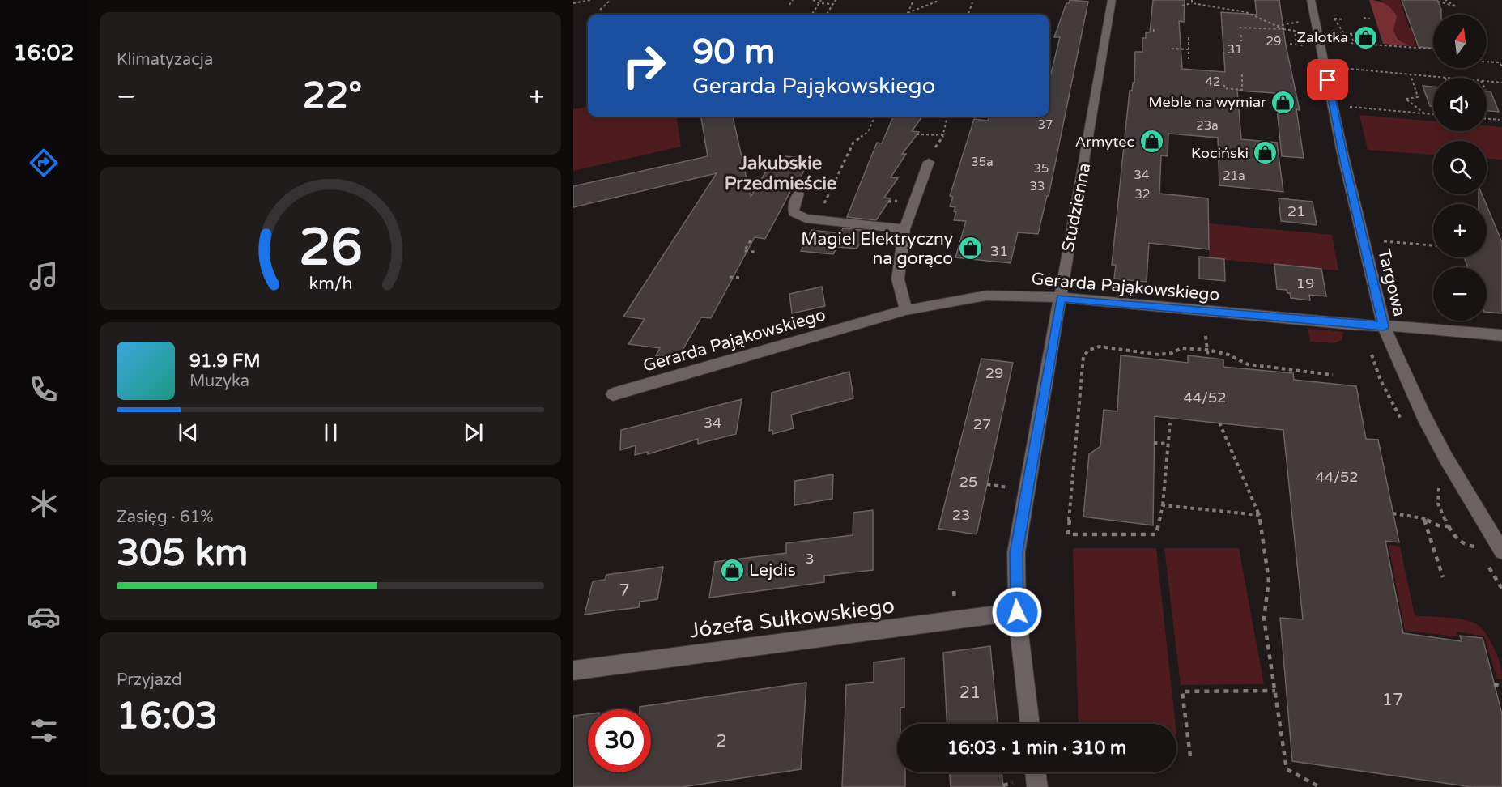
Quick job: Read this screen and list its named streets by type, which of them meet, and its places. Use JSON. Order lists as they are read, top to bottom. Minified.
{"streets":{"street":["Studzienna","Targowa","Gerarda Pająkowskiego","Józefa Sułkowskiego"]},"crossings":[["Studzienna","Gerarda Pająkowskiego"],["Studzienna","Józefa Sułkowskiego"],["Targowa","Gerarda Pająkowskiego"]],"districts":["Jakubskie Przedmieście"],"places":{"shop":["Zalotka","Meble na wymiar","Armytec","Kociński","Magiel Elektryczny na gorąco","Lejdis"]},"house_numbers":["29","31","42","37","23a","35a","35","34","21a","33","32","21","31","19","29","44/52","34","27","44/52","25","23","3","7","21","17","2"],"north":"top","page":{"tabs":"16:02","tile":["Klimatyzacja",["Zasięg · 61%","305 km"],["Przyjazd","16:03"]],"map_buttons":["+","−"],"turn":["90 m","Gerarda Pająkowskiego"],"heat":["−","22°","+"],"song":["91.9 FM","Muzyka"],"limit":"30","trip":"16:03 · 1 min · 310 m","gauge":["26","km/h"]}}
